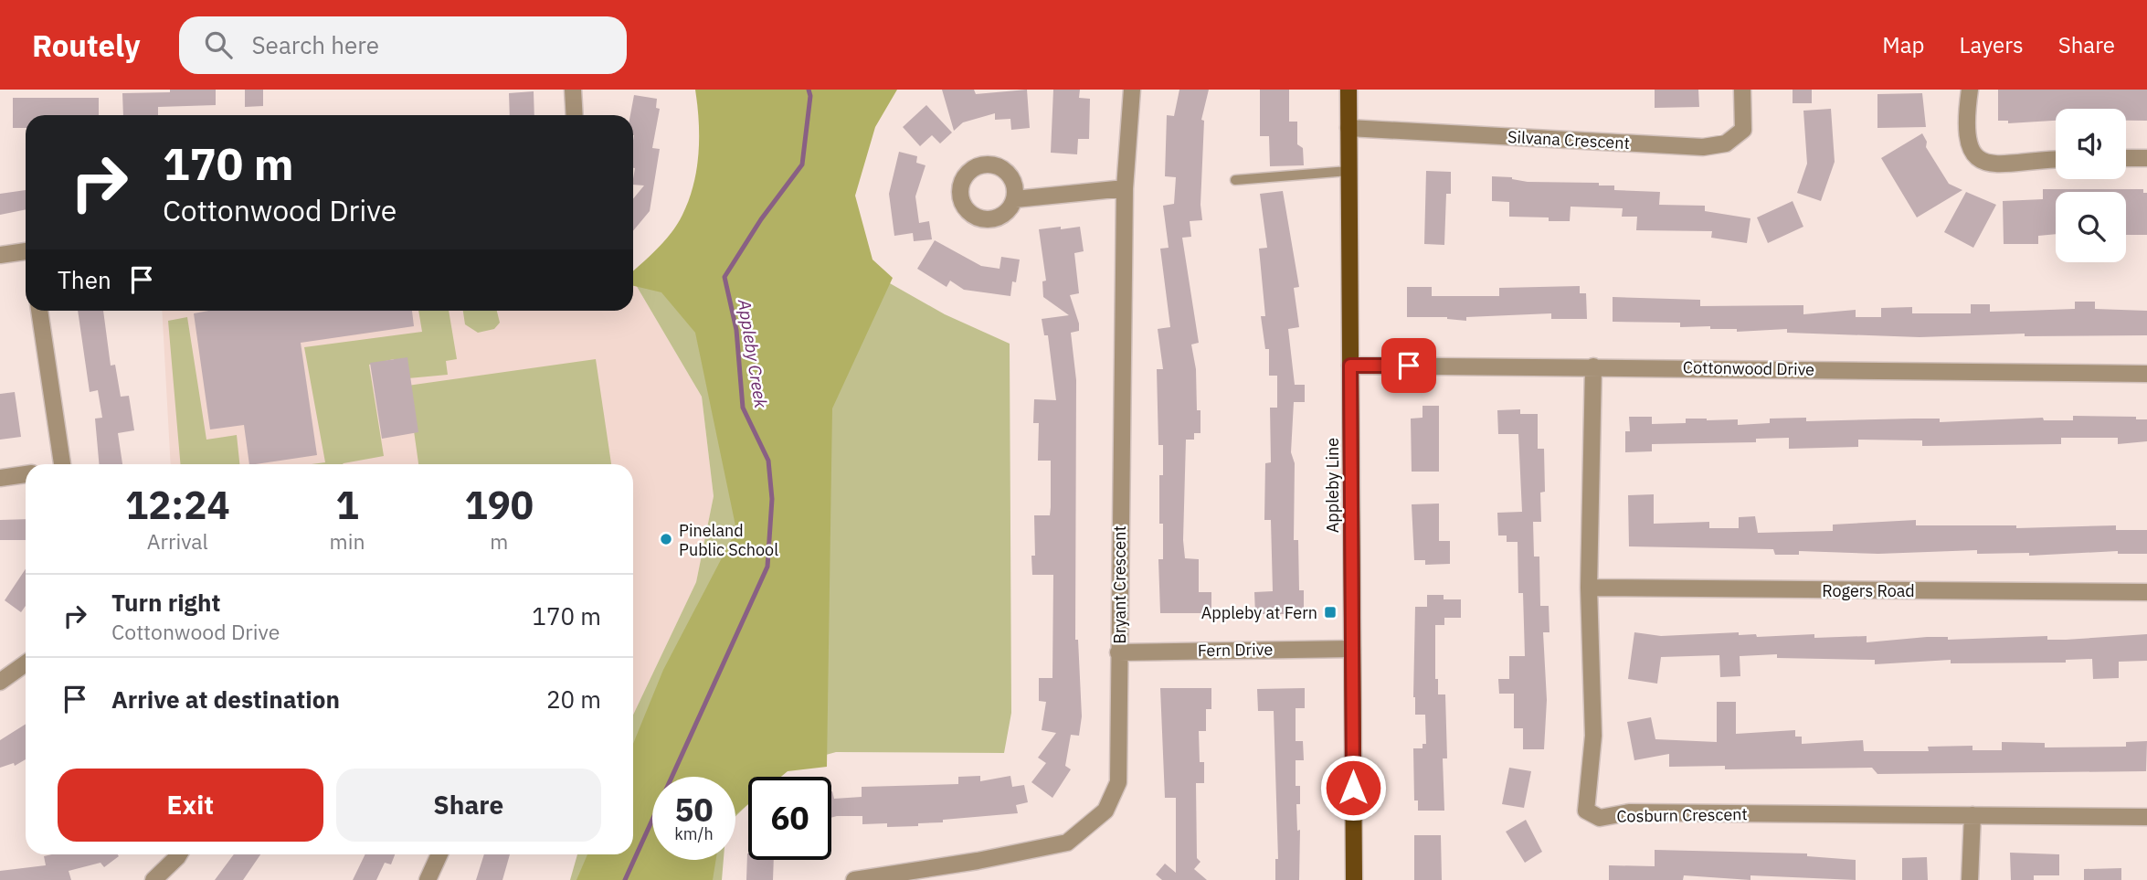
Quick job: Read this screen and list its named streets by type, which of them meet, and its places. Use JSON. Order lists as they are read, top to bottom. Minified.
{"streets":{"main road":["Appleby Line"],"street":["Silvana Crescent","Cottonwood Drive","Bryant Crescent","Rogers Road","Fern Drive","Cosburn Crescent"]},"crossings":[["Silvana Crescent","Appleby Line"],["Cottonwood Drive","Appleby Line"],["Cottonwood Drive","Cosburn Crescent"],["Appleby Line","Fern Drive"],["Bryant Crescent","Fern Drive"],["Rogers Road","Cosburn Crescent"]],"water":["Appleby Creek"],"places":{"other":["Pineland Public School"],"transit":["Appleby at Fern"]},"page":{"header":"Routely","search":"Search here","nav":["Map","Layers","Share"],"turn":["170 m","Cottonwood Drive"],"then":"Then","eta":["12:24","Arrival","1","min","190","m"],"list":[{"name":"Turn right","note":"Cottonwood Drive","value":"170 m"},{"name":"Arrive at destination","value":"20 m"}],"buttons":["Exit","Share"],"speed":"50 km/h","limit":"60"}}
